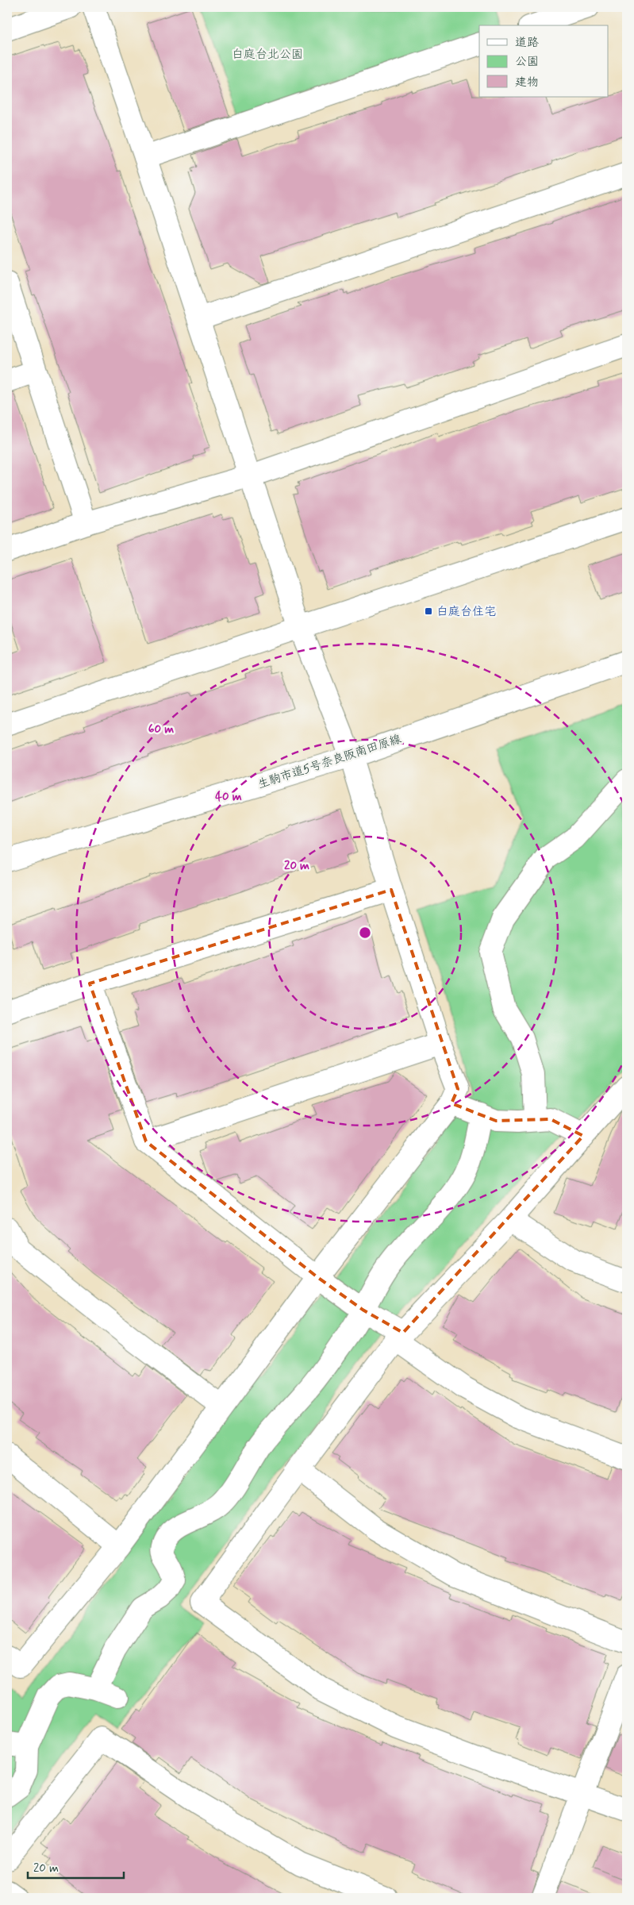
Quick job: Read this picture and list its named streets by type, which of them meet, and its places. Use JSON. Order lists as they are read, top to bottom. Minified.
{"streets":{"street":["生駒市道5号奈良阪南田原線"]},"parks":["白庭台北公園"],"places":{"transit":["白庭台住宅"]},"legend":["道路","公園","建物"],"scale_bar":"20 m","rings":["60 m","40 m","20 m"]}
